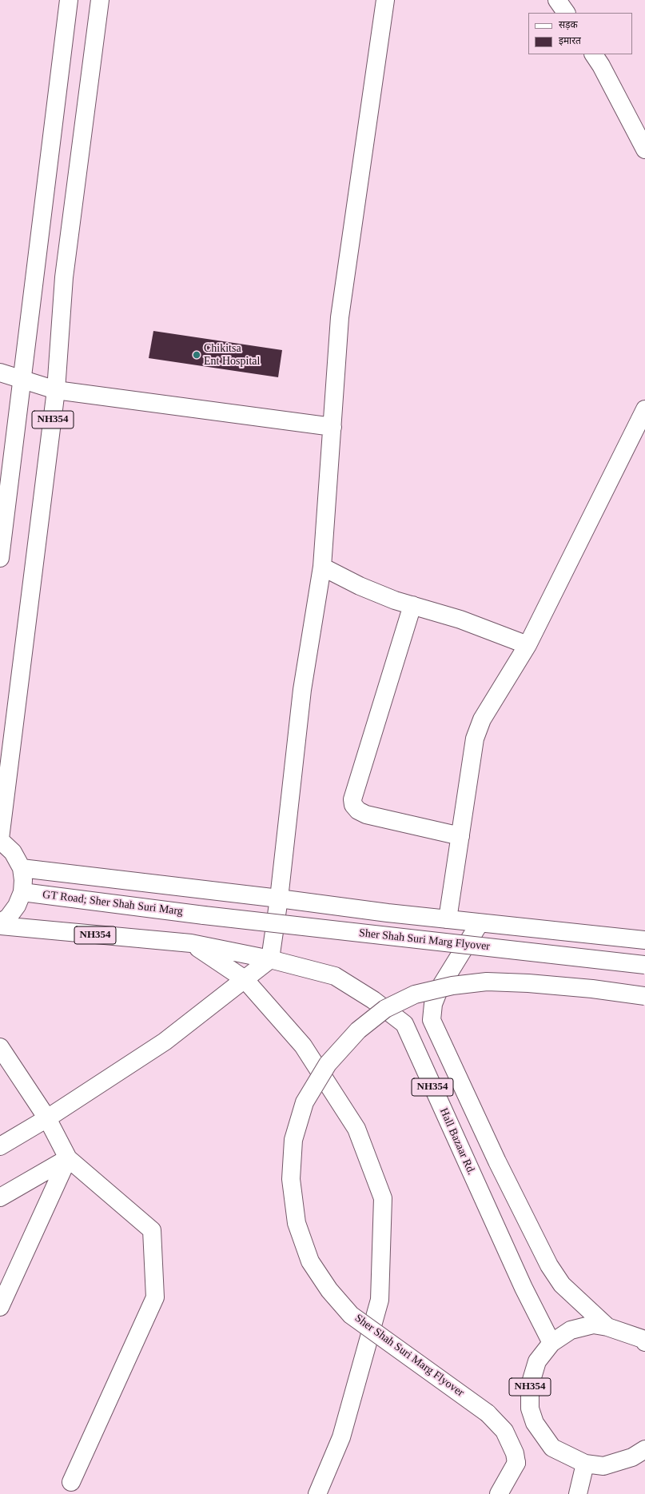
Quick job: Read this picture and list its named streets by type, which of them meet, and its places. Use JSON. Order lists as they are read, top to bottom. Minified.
{"streets":{"main road":["NH354","GT Road; Sher Shah Suri Marg","Sher Shah Suri Marg Flyover","Hall Bazaar Rd."]},"crossings":[["NH354","GT Road; Sher Shah Suri Marg"],["NH354","Hall Bazaar Rd."],["GT Road; Sher Shah Suri Marg","Sher Shah Suri Marg Flyover"]],"places":["Chikitsa Ent Hospital"],"legend":["सड़क","इमारत"]}
